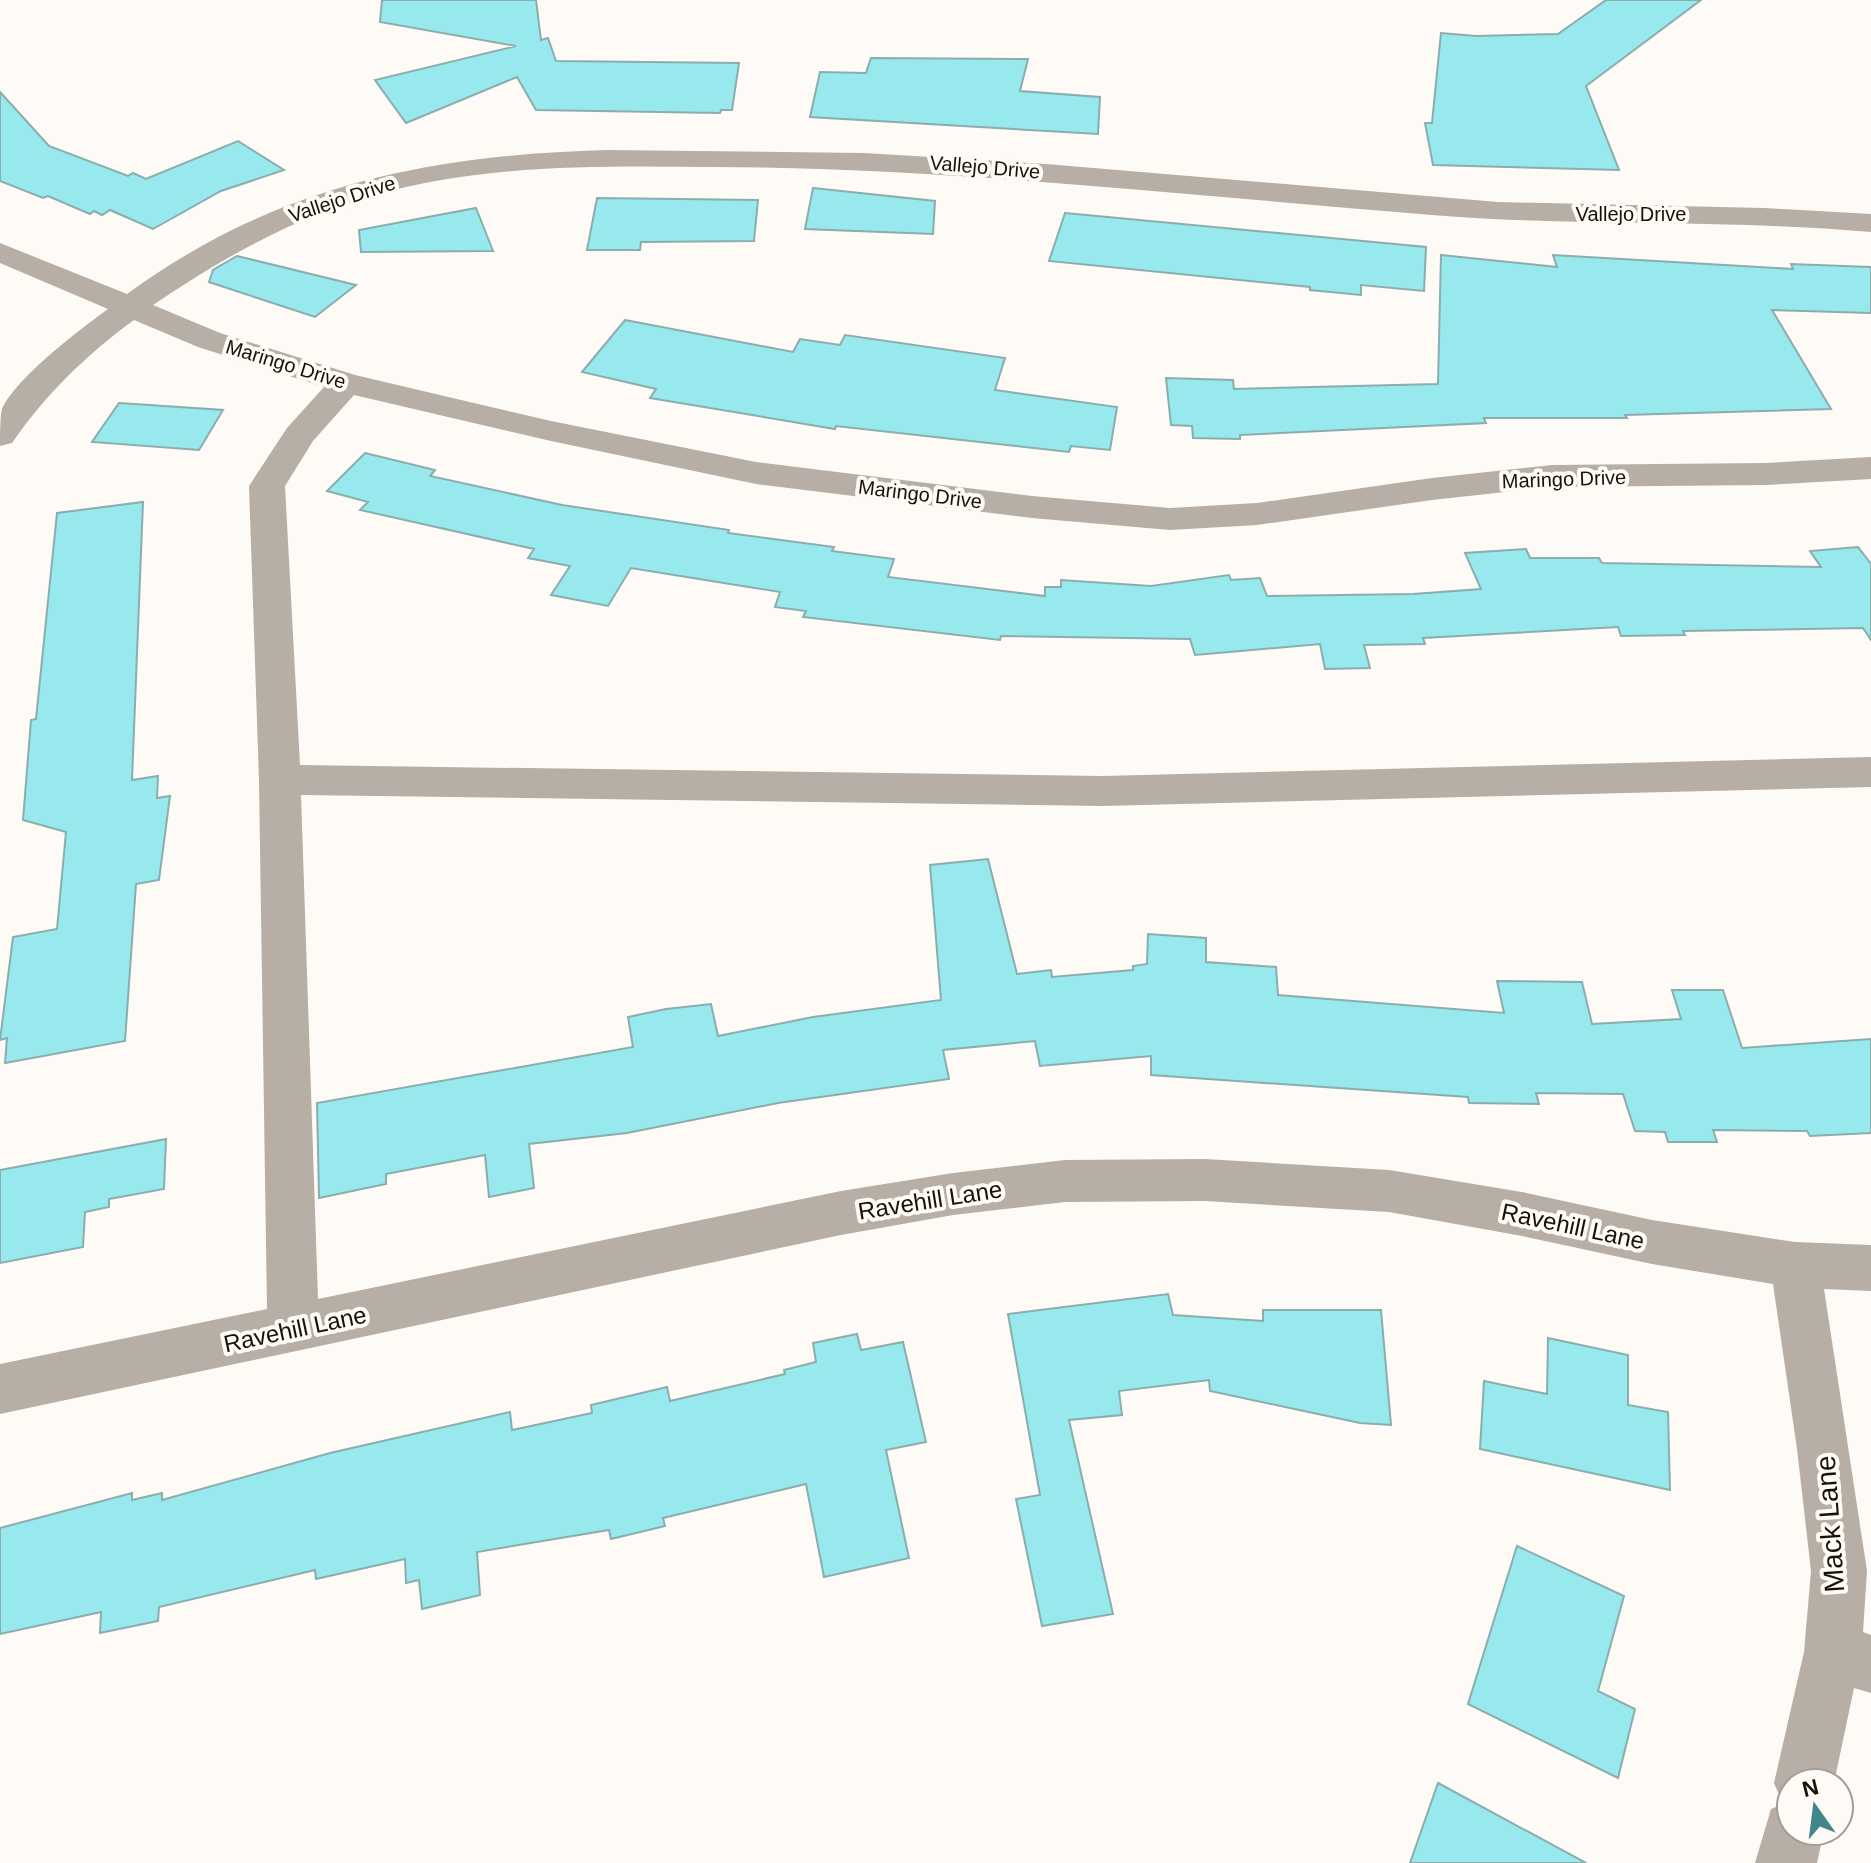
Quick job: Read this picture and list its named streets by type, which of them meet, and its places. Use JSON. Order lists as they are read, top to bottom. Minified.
{"streets":{"street":["Vallejo Drive","Maringo Drive","Ravehill Lane","Mack Lane"]},"crossings":[["Vallejo Drive","Maringo Drive"],["Ravehill Lane","Mack Lane"]],"north":"top"}
